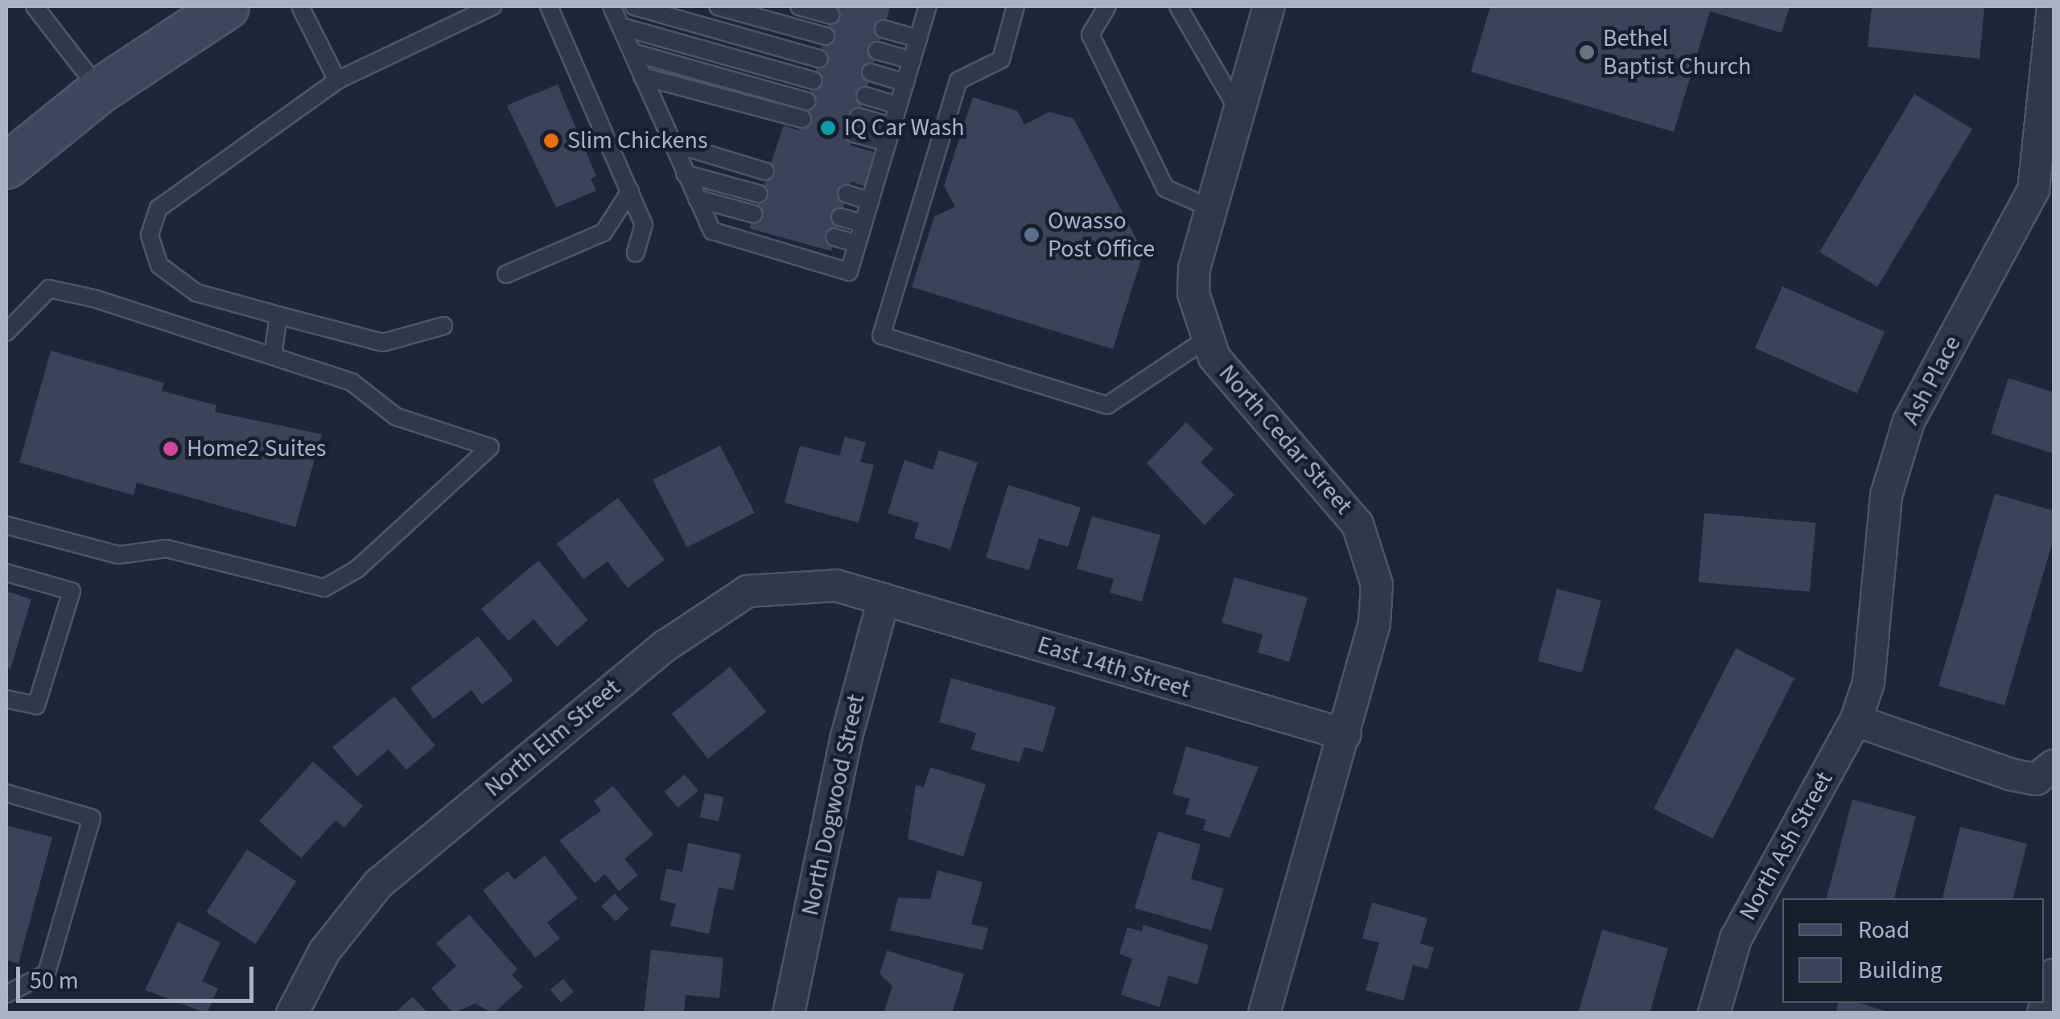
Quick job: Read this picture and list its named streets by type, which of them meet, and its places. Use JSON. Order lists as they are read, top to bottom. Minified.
{"streets":{"street":["Ash Place","North Cedar Street","East 14th Street","North Elm Street","North Dogwood Street","North Ash Street"]},"crossings":[["Ash Place","North Ash Street"],["North Cedar Street","East 14th Street"],["East 14th Street","North Elm Street"],["East 14th Street","North Dogwood Street"],["North Elm Street","North Dogwood Street"]],"places":["Bethel Baptist Church","IQ Car Wash","Slim Chickens","Owasso Post Office","Home2 Suites"],"legend":["Road","Building"],"scale_bar":"50 m"}
